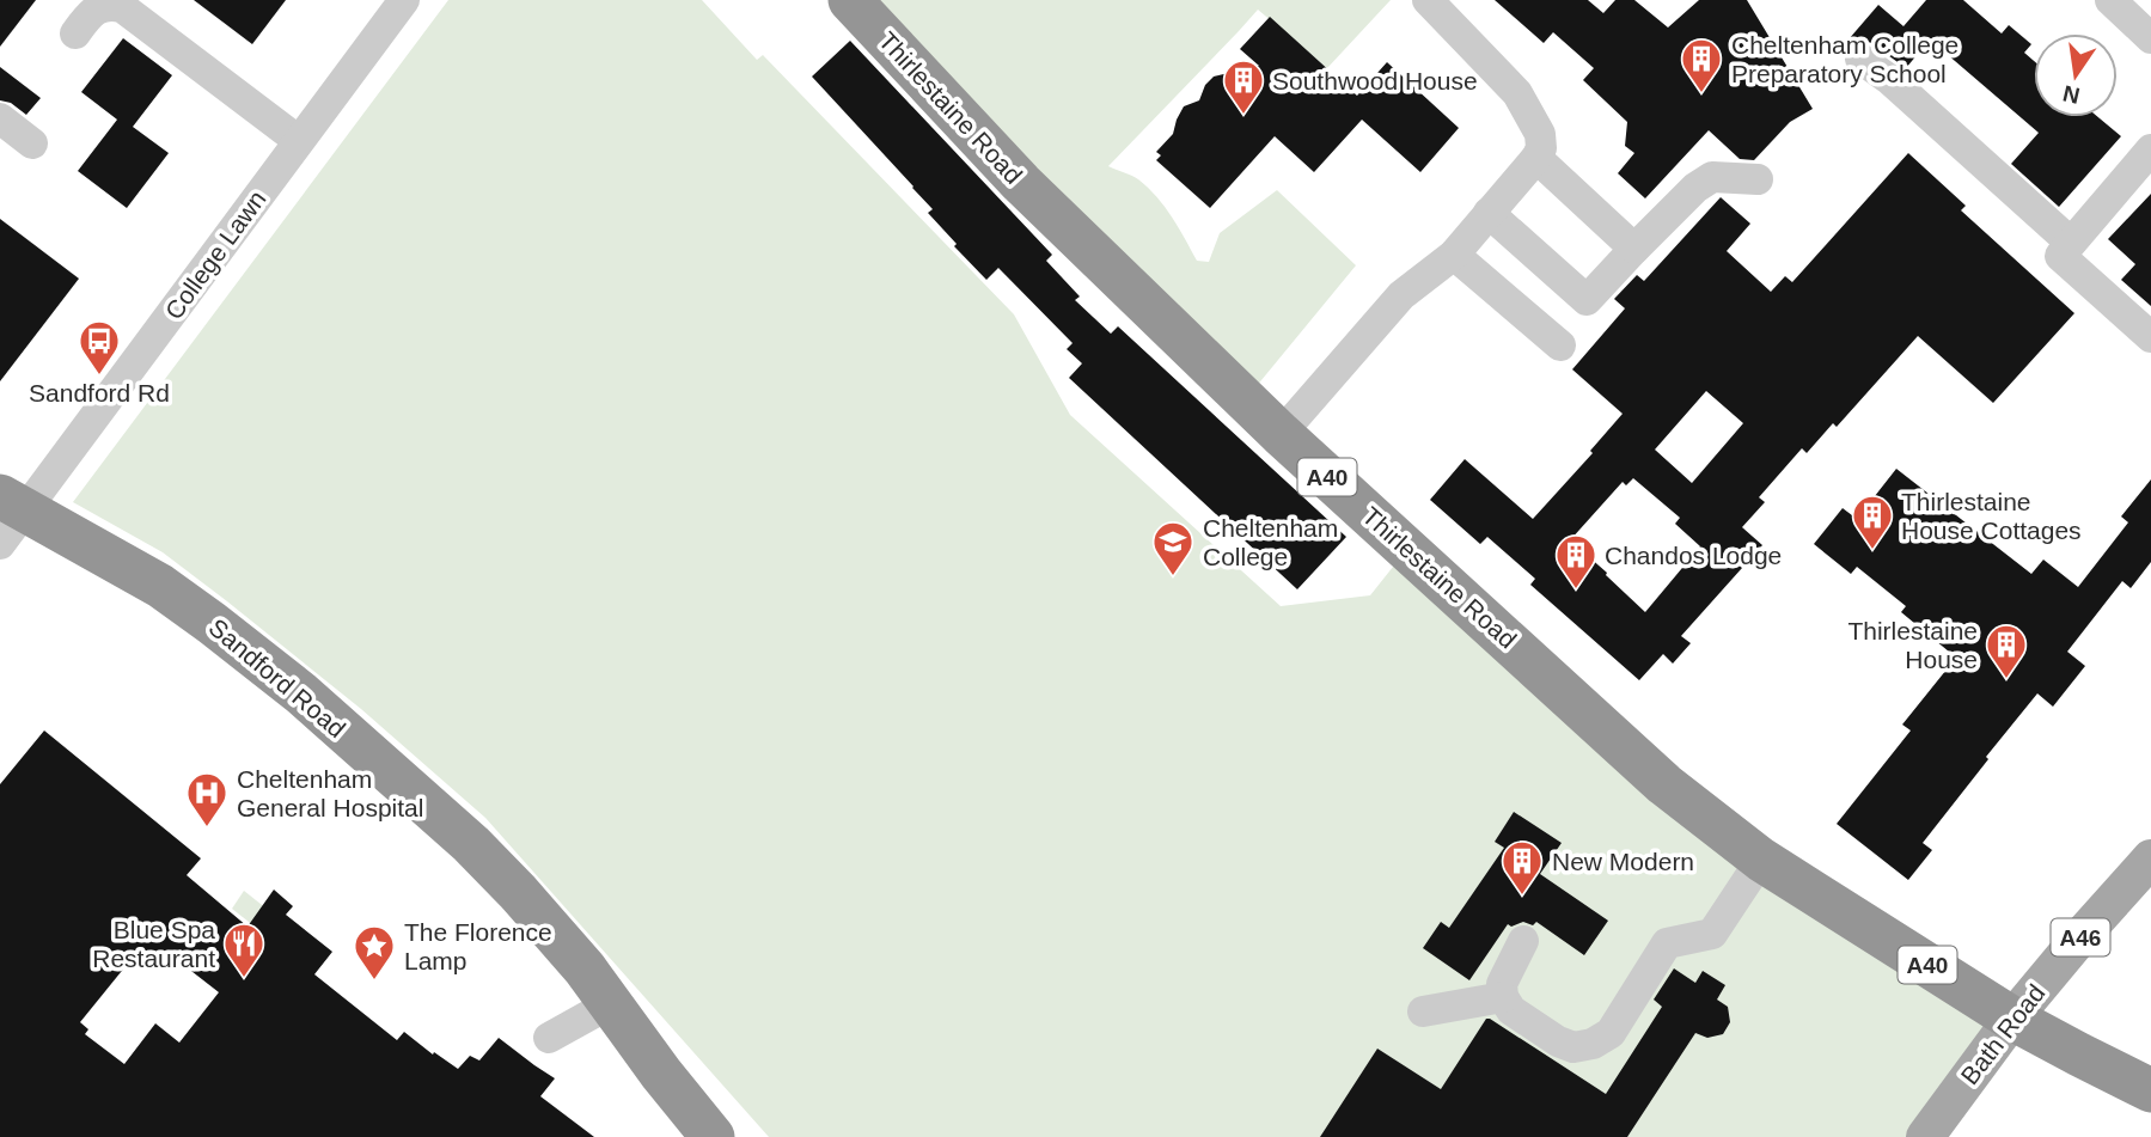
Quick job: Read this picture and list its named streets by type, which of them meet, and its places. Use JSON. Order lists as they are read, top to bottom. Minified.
{"streets":{"highway":["Thirlestaine Road","A40","Sandford Road"],"main road":["A46","Bath Road"],"street":["College Lawn"]},"crossings":[["Thirlestaine Road","A40"],["Thirlestaine Road","Bath Road"],["College Lawn","Sandford Road"],["A40","Bath Road"]],"places":{"building":["Cheltenham College Preparatory School","Southwood House","Thirlestaine House Cottages","Chandos Lodge","Thirlestaine House","New Modern"],"bus stop":["Sandford Rd"],"school or university":["Cheltenham College"],"hospital":["Cheltenham General Hospital"],"restaurant":["Blue Spa Restaurant"],"place":["The Florence Lamp"]},"north":"bottom"}
